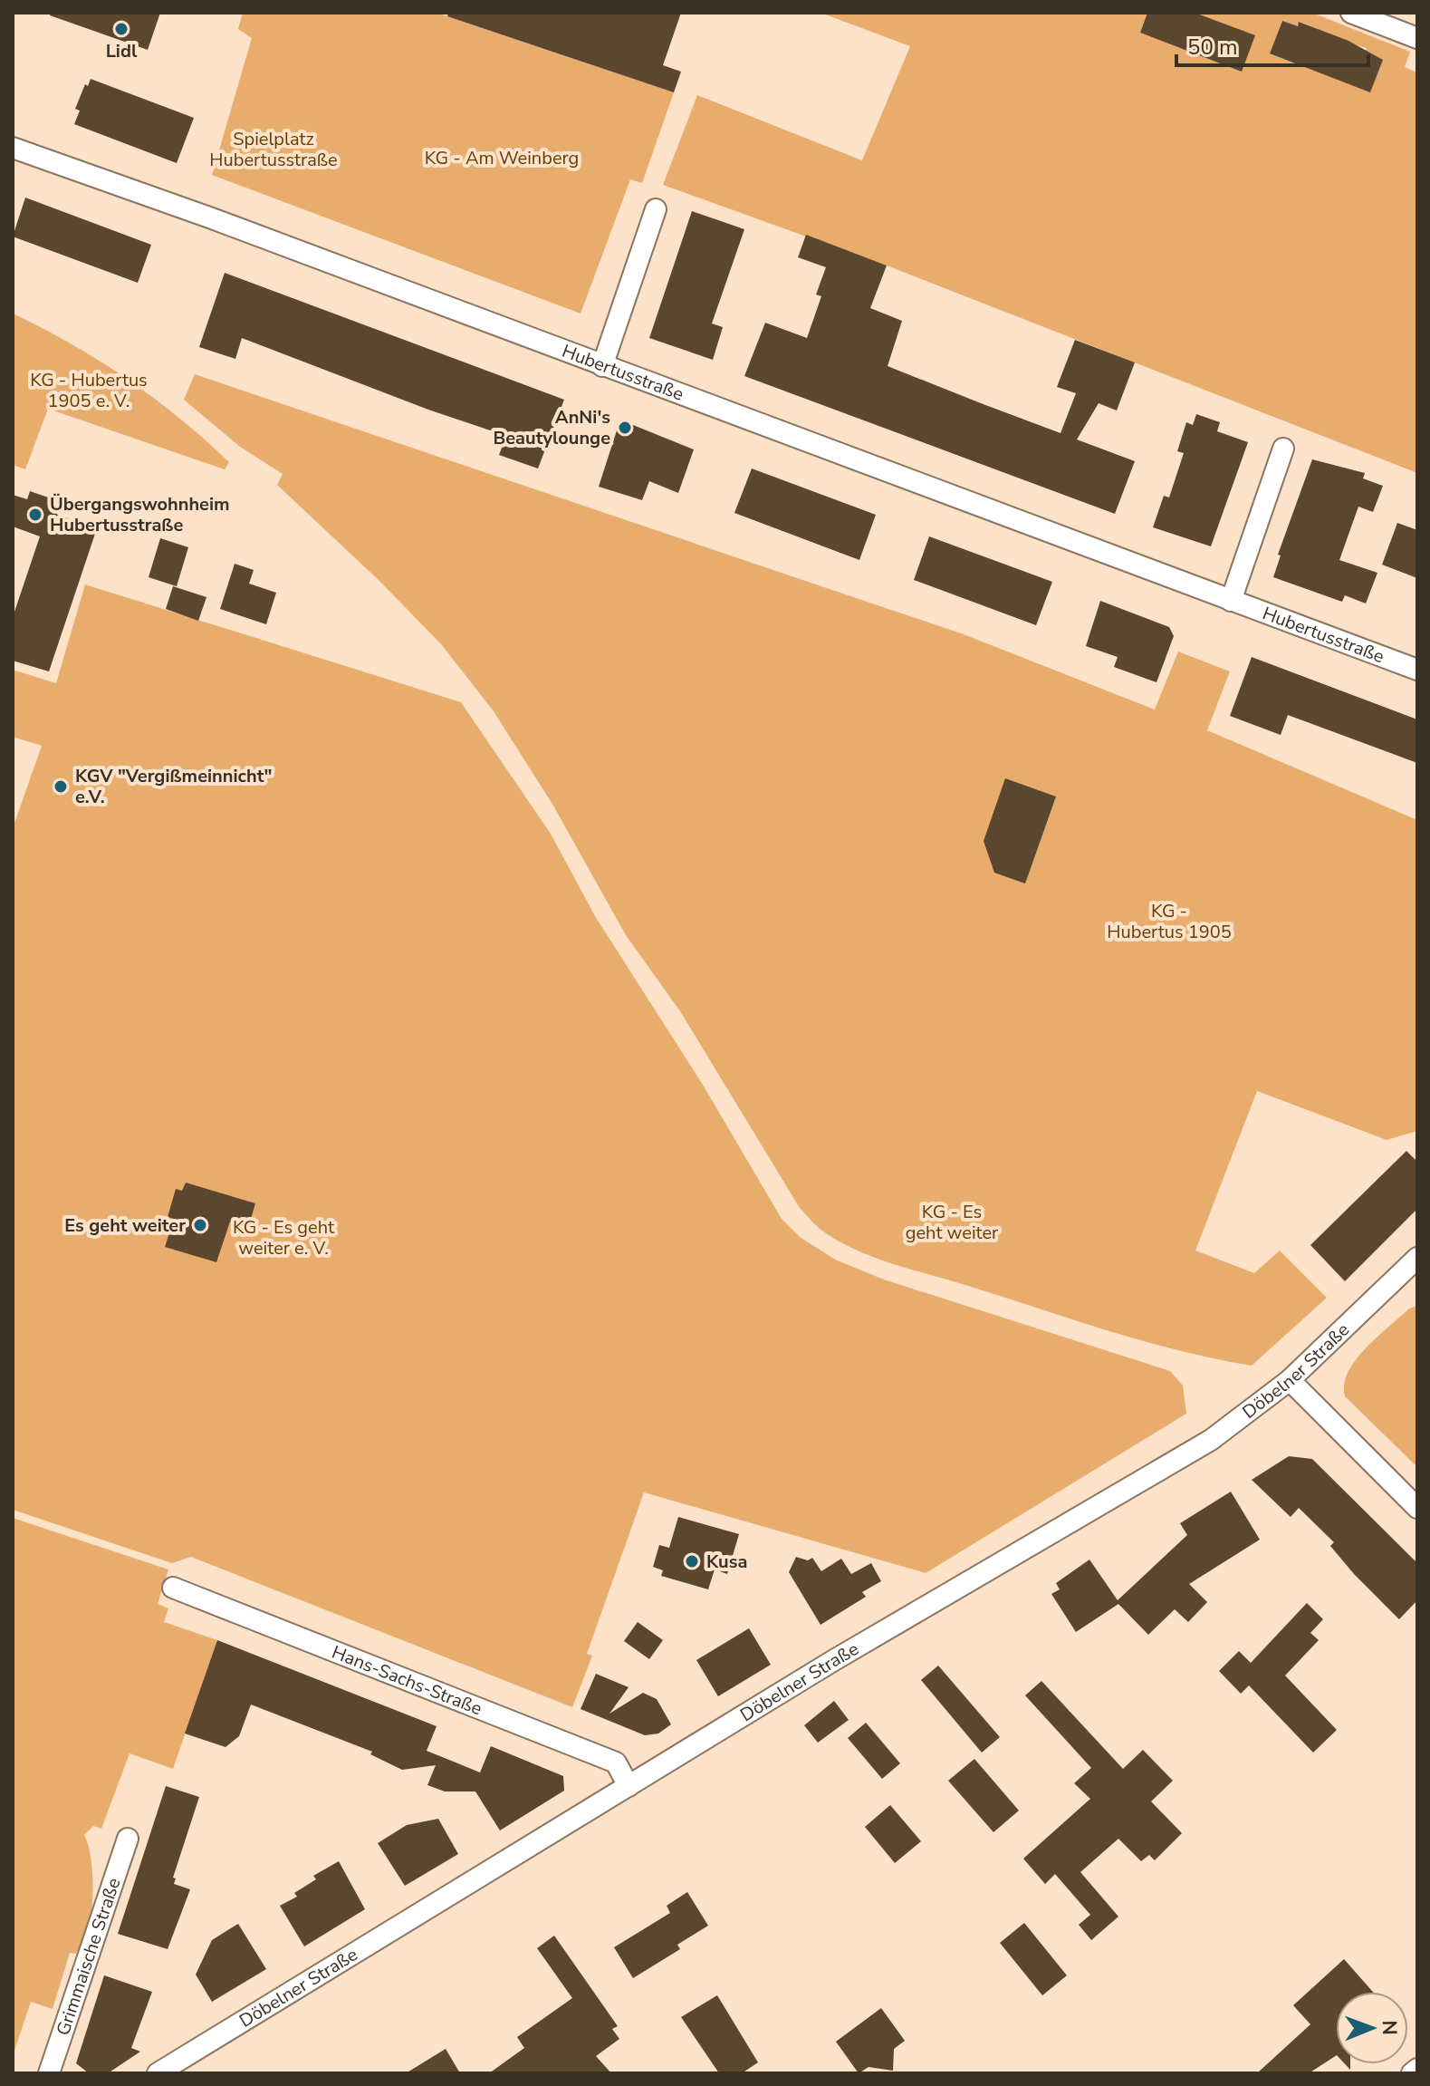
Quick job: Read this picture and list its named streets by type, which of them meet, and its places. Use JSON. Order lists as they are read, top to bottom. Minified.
{"streets":{"street":["Hubertusstraße","Döbelner Straße","Hans-Sachs-Straße","Grimmaische Straße"]},"crossings":[["Döbelner Straße","Hans-Sachs-Straße"]],"parks":["Spielplatz Hubertusstraße","KG - Am Weinberg","KG - Hubertus 1905 e. V.","KG - Hubertus 1905","KG - Es geht weiter","KG - Es geht weiter e. V."],"places":["Lidl","AnNi's Beautylounge","Übergangswohnheim Hubertusstraße","KGV \"Vergißmeinnicht\" e.V.","Es geht weiter","Kusa"],"scale_bar":"50 m","north":"right"}
